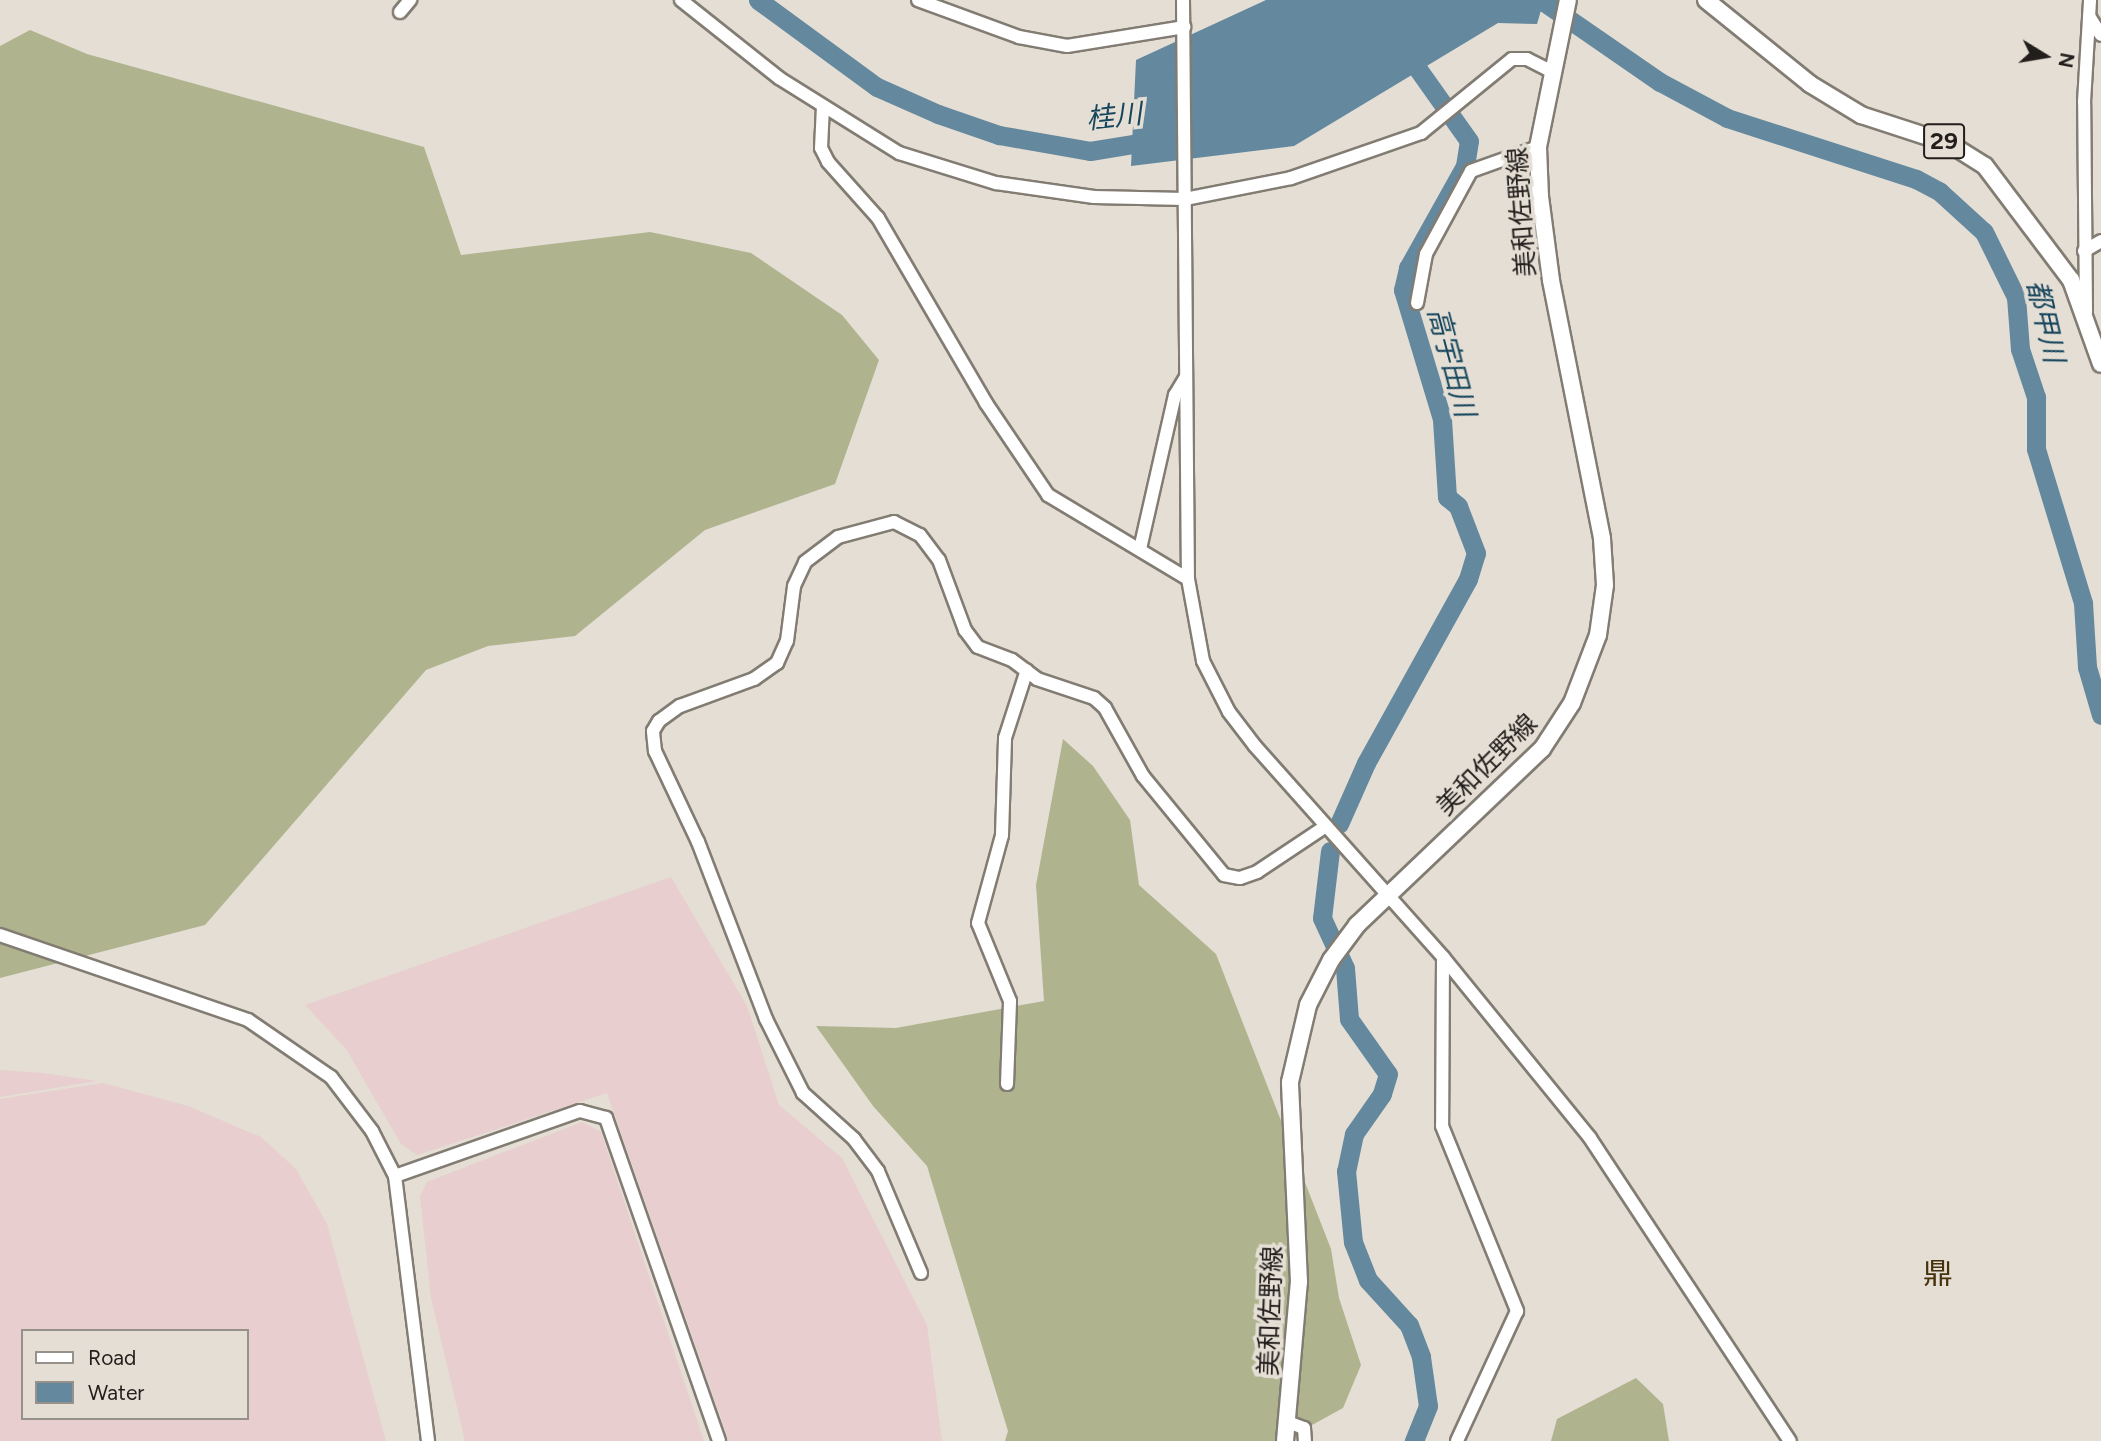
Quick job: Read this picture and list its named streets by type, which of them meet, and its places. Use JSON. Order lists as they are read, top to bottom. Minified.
{"streets":{"main road":["29","美和佐野線"]},"districts":["鼎"],"water":["桂川","都甲川","高宇田川"],"legend":["Road","Water"],"north":"right"}
